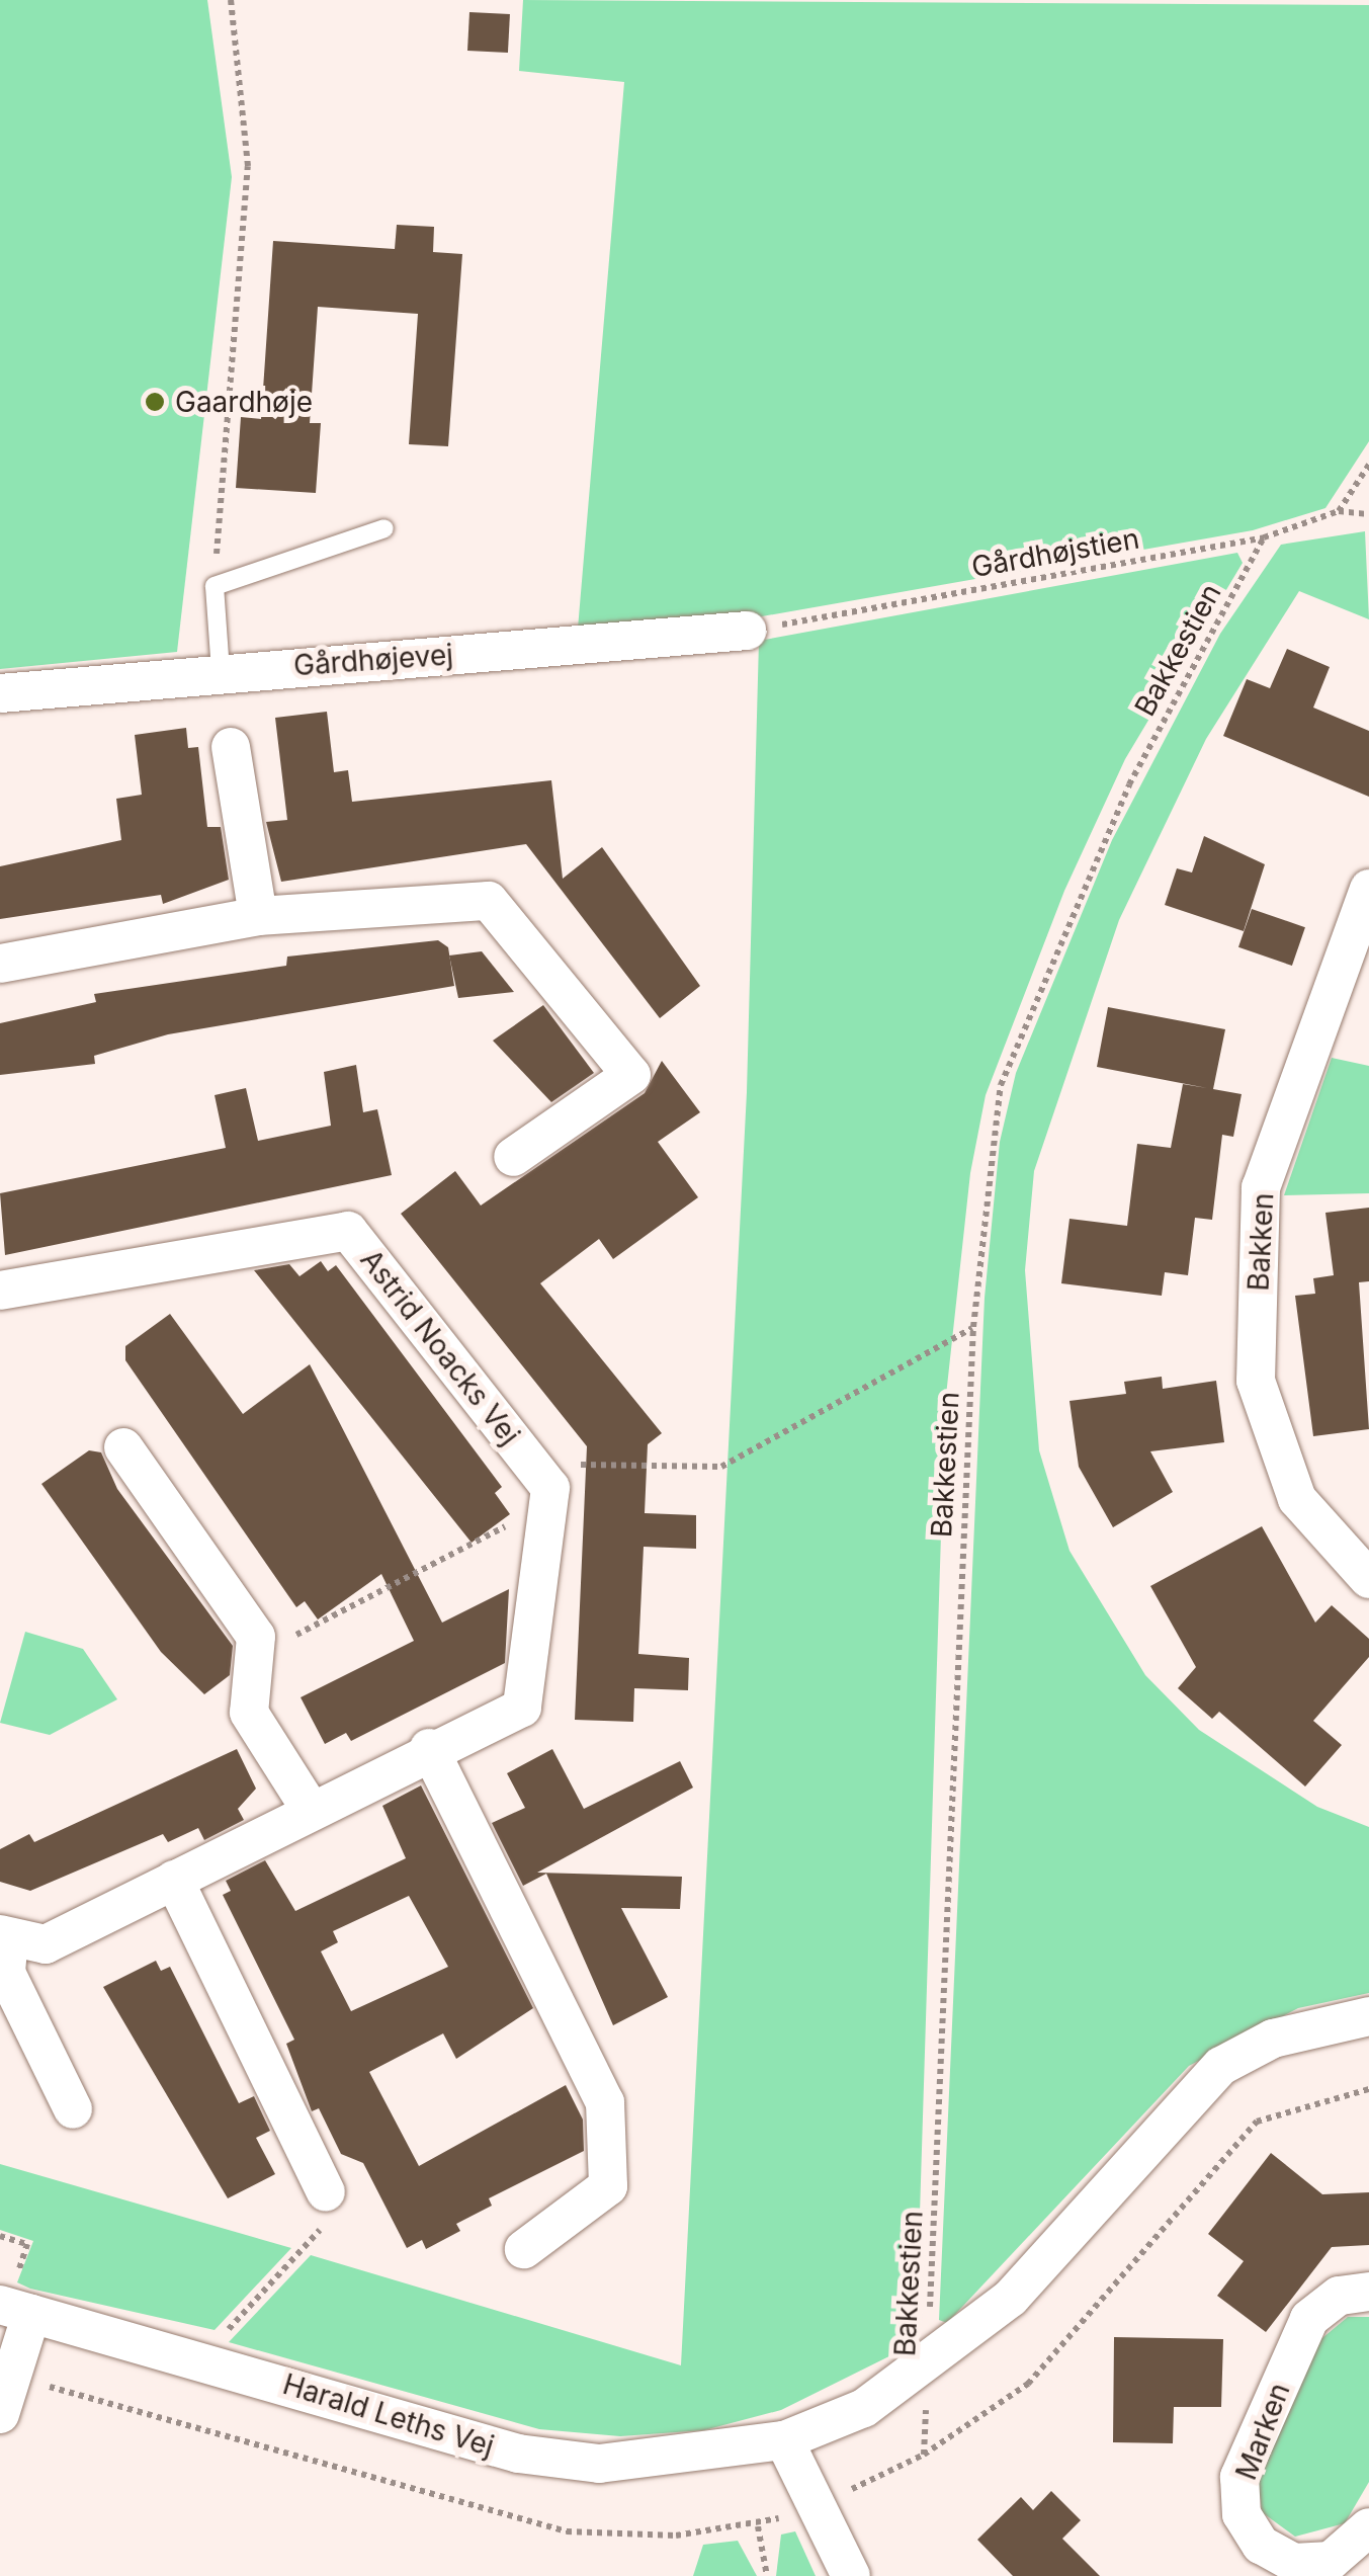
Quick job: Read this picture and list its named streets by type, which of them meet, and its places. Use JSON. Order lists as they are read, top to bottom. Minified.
{"streets":{"street":["Gårdhøjevej","Bakken","Astrid Noacks Vej","Harald Leths Vej","Marken"],"path":["Gårdhøjstien","Bakkestien"]},"crossings":[["Gårdhøjstien","Bakkestien"],["Gårdhøjstien","Gårdhøjevej"],["Bakkestien","Harald Leths Vej"]],"places":["Gaardhøje"]}
